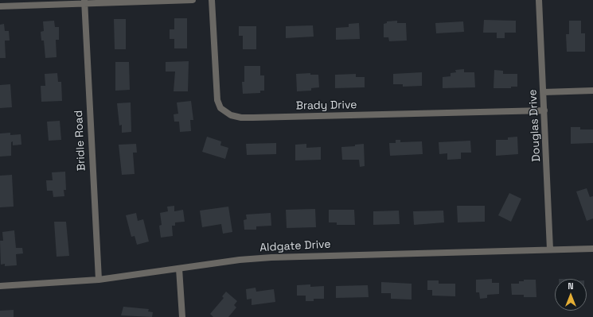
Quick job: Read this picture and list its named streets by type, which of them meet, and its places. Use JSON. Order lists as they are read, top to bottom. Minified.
{"streets":{"street":["Brady Drive","Douglas Drive","Bridle Road","Aldgate Drive"]},"crossings":[["Brady Drive","Douglas Drive"],["Douglas Drive","Aldgate Drive"],["Bridle Road","Aldgate Drive"]],"north":"top"}
